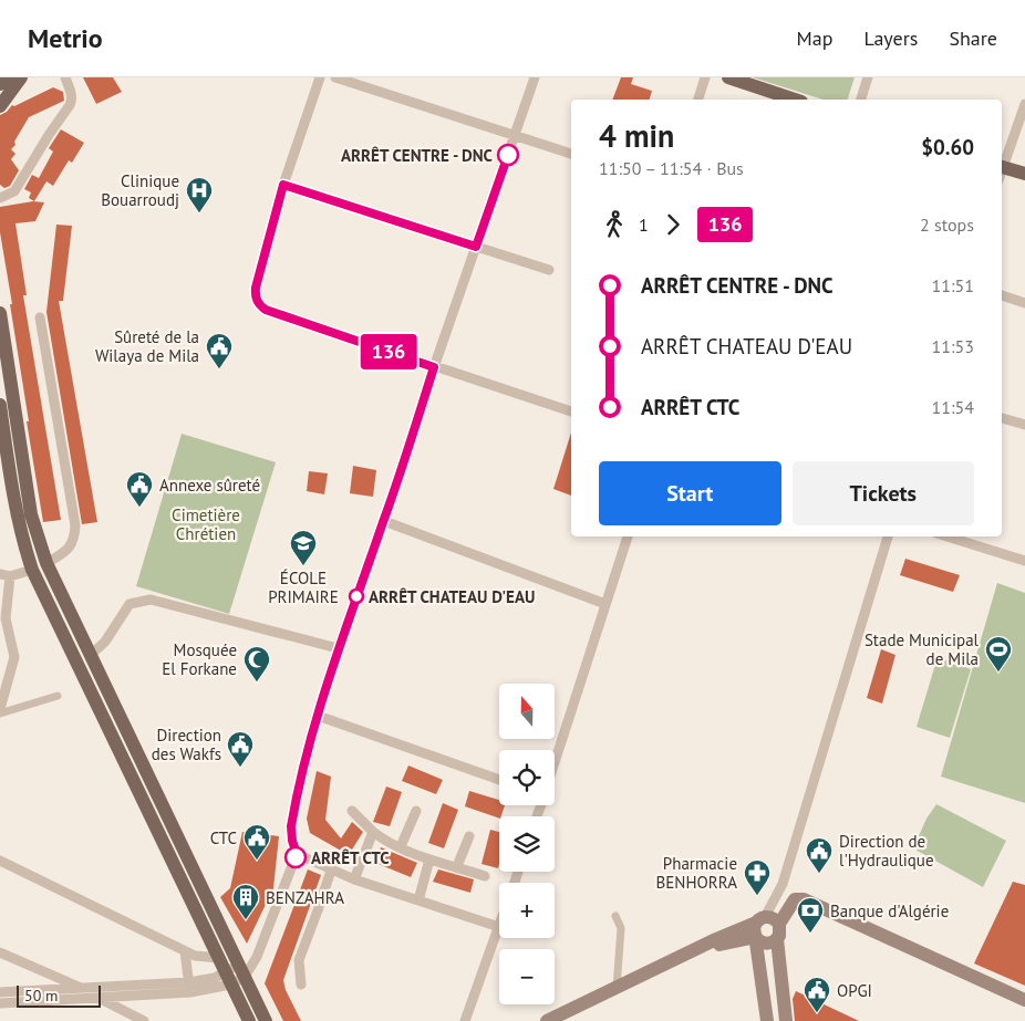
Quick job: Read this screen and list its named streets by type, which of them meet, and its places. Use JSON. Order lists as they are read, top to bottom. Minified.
{"parks":["Cimetière Chrétien"],"places":{"other":["ARRÊT CENTRE - DNC","ARRÊT CHATEAU D'EAU","ARRÊT CTC"],"hospital":["Clinique Bouarroudj"],"public building":["Sûreté de la Wilaya de Mila","Annexe sûreté","Direction des Wakfs","CTC","Direction de l'Hydraulique","OPGI"],"school or university":["ÉCOLE PRIMAIRE"],"sports":["Stade Municipal de Mila"],"mosque":["Mosquée El Forkane"],"pharmacy":["Pharmacie BENHORRA"],"building":["BENZAHRA"],"bank":["Banque d'Algérie"]},"lines":["bus line 136"],"scale_bar":"50 m","north":"top","page":{"header":"Metrio","nav":["Map","Layers","Share"],"on_map":"136","heading":["4 min","11:50 – 11:54 · Bus","$0.60"],"legs":["1","136","2 stops"],"list":[{"name":"ARRÊT CENTRE - DNC","value":"11:51"},{"name":"ARRÊT CHATEAU D'EAU","value":"11:53"},{"name":"ARRÊT CTC","value":"11:54"}],"buttons":["Start","Tickets"],"map_buttons":["+","−"],"scale":"50 m"}}
